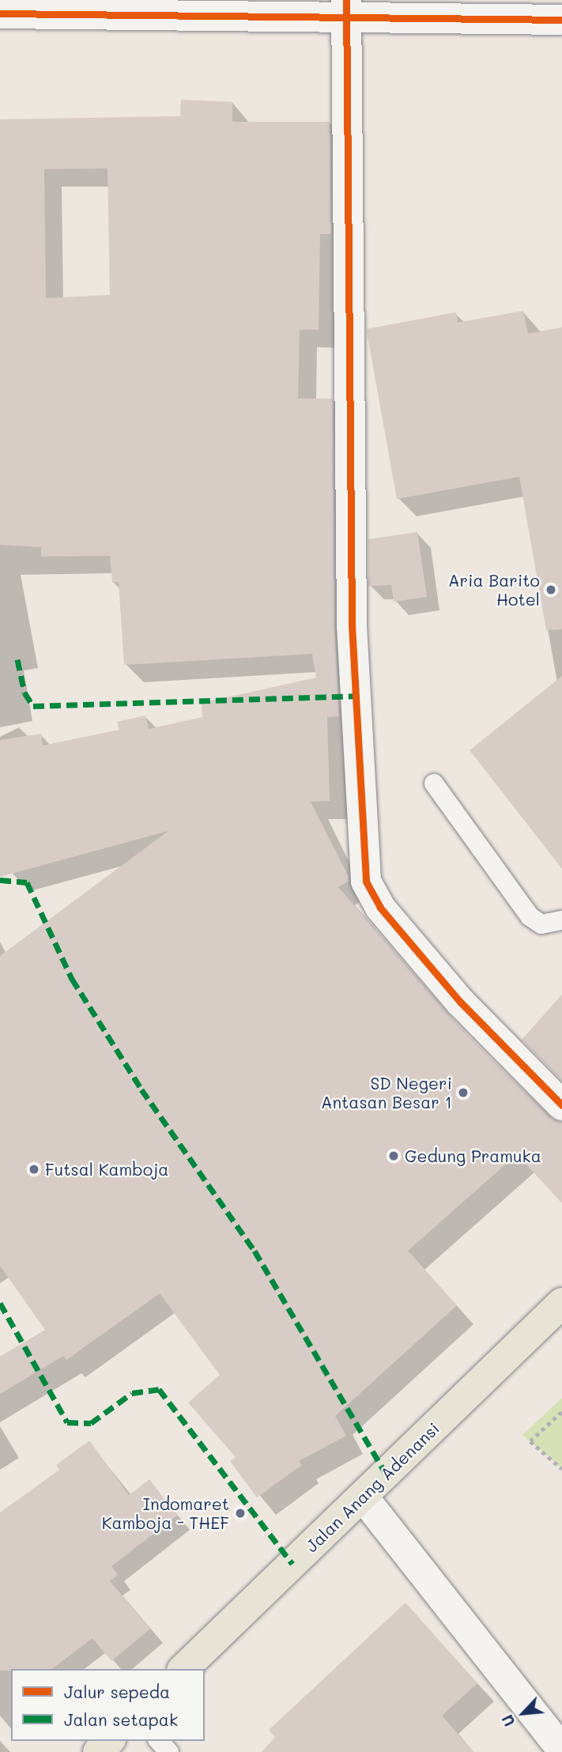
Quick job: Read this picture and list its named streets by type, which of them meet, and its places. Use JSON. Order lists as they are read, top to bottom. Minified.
{"streets":{"highway":["Jalan Anang Adenansi"]},"places":["Aria Barito Hotel","SD Negeri Antasan Besar 1","Gedung Pramuka","Futsal Kamboja","Indomaret Kamboja - THEF"],"legend":["Jalur sepeda","Jalan setapak"],"north":"bottom left"}
